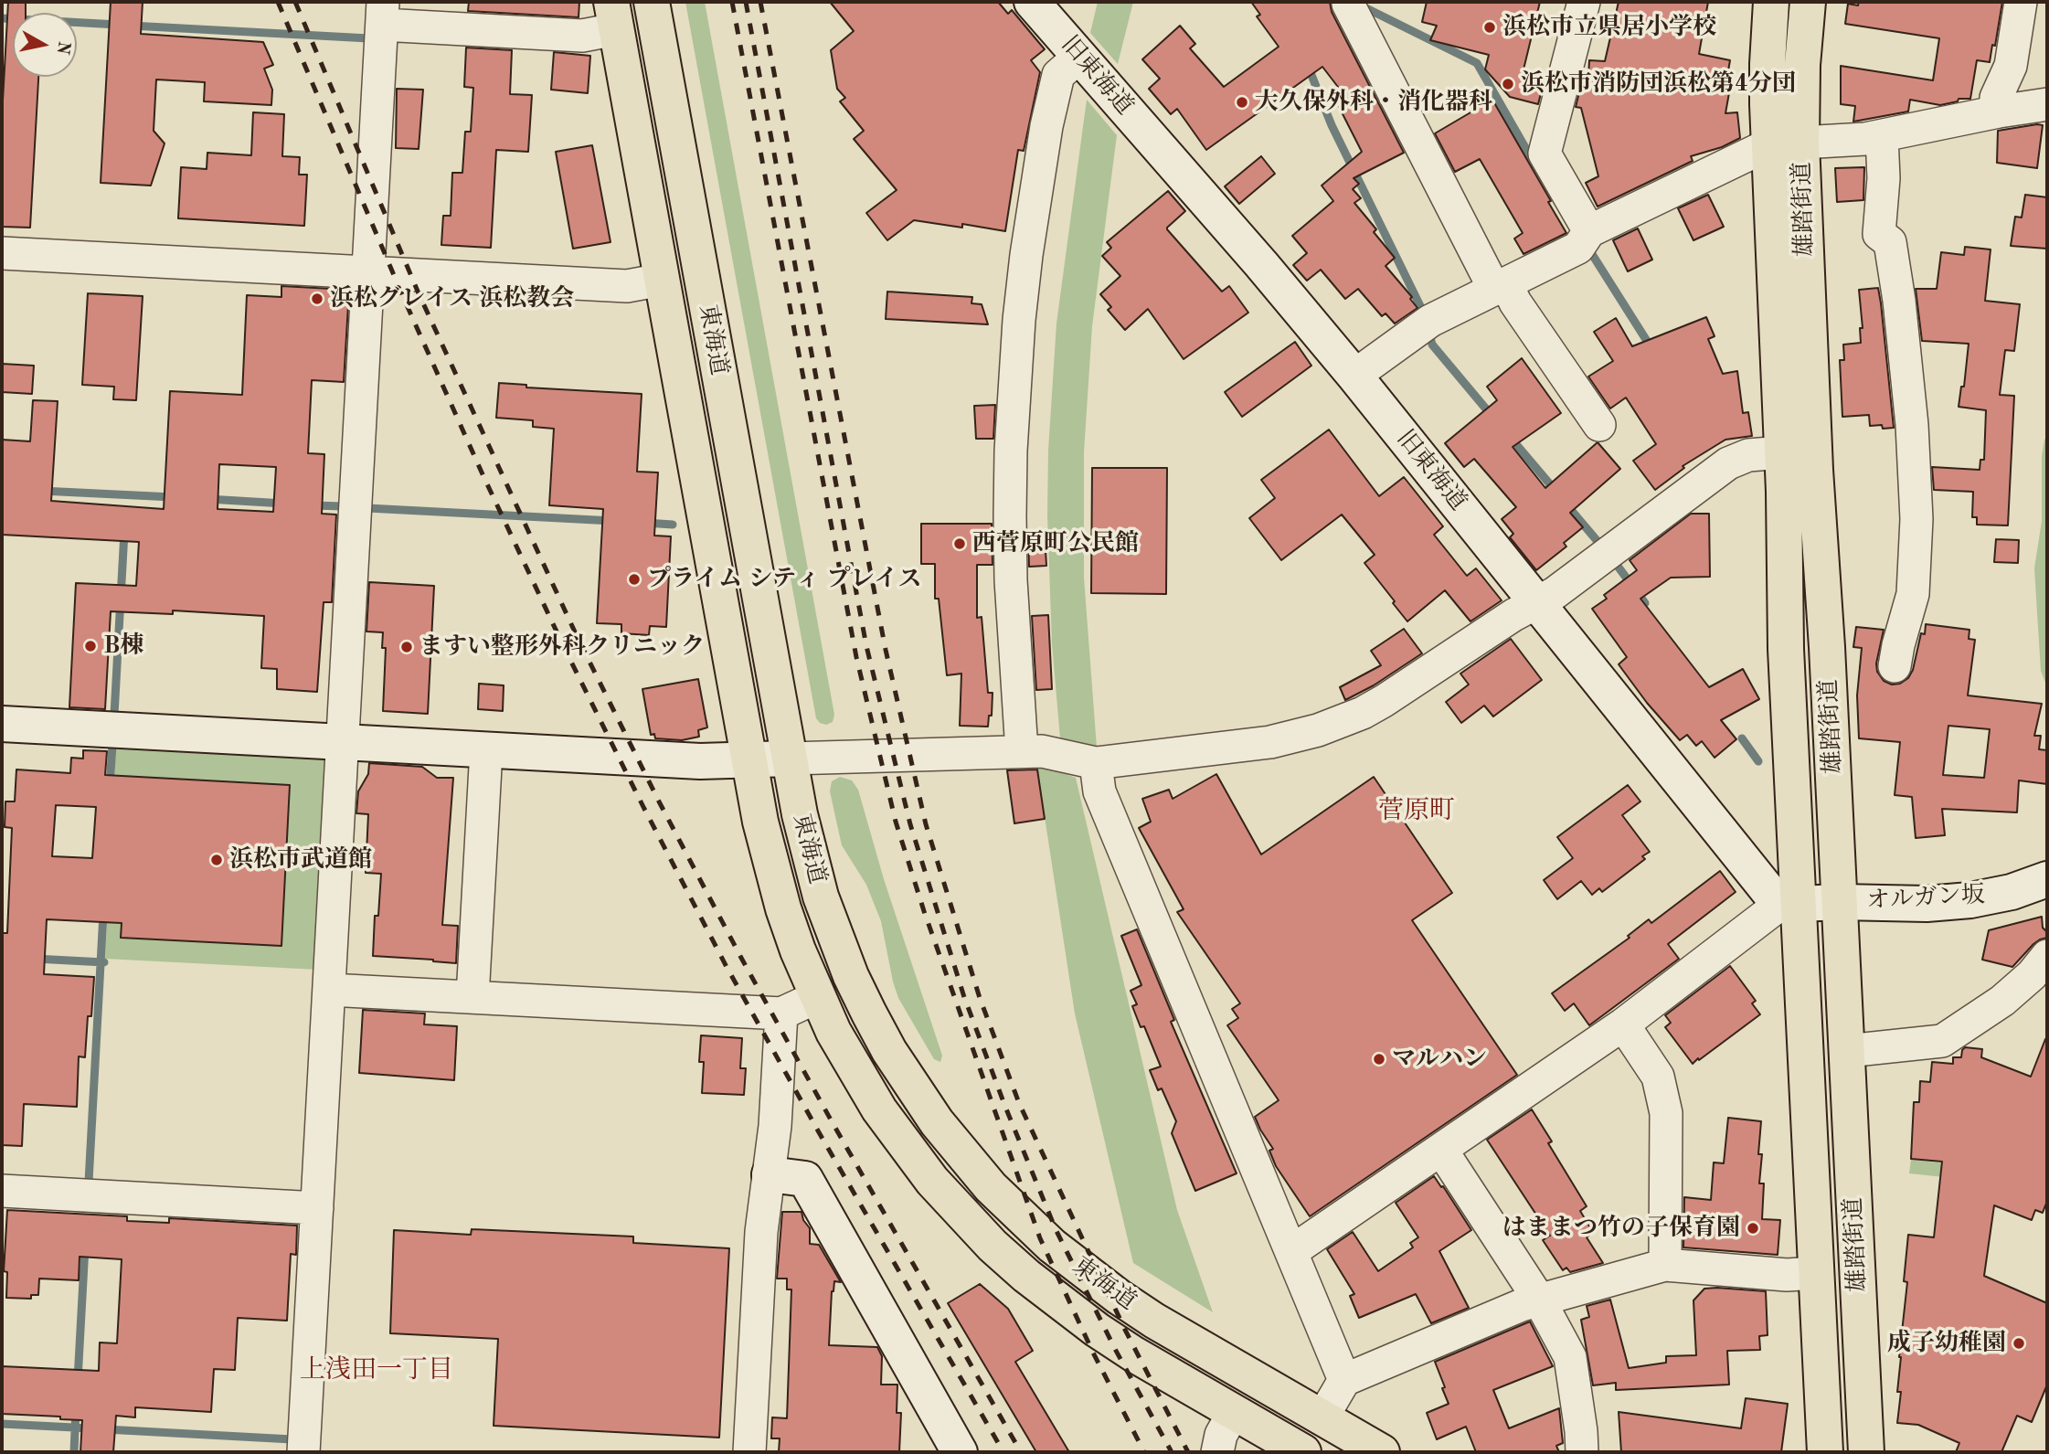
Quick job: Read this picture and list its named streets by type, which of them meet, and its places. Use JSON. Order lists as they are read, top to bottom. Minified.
{"streets":{"main road":["雄踏街道","東海道"],"street":["旧東海道","オルガン坂"]},"crossings":[["旧東海道","雄踏街道"],["雄踏街道","オルガン坂"]],"districts":["菅原町","上浅田一丁目"],"places":["浜松市立県居小学校","浜松市消防団浜松第4分団","大久保外科・消化器科","浜松グレイス 浜松教会","西菅原町公民館","プライム シティ プレイス","B棟","ますい整形外科クリニック","浜松市武道館","マルハン","はままつ竹の子保育園","成子幼稚園"],"north":"right"}
